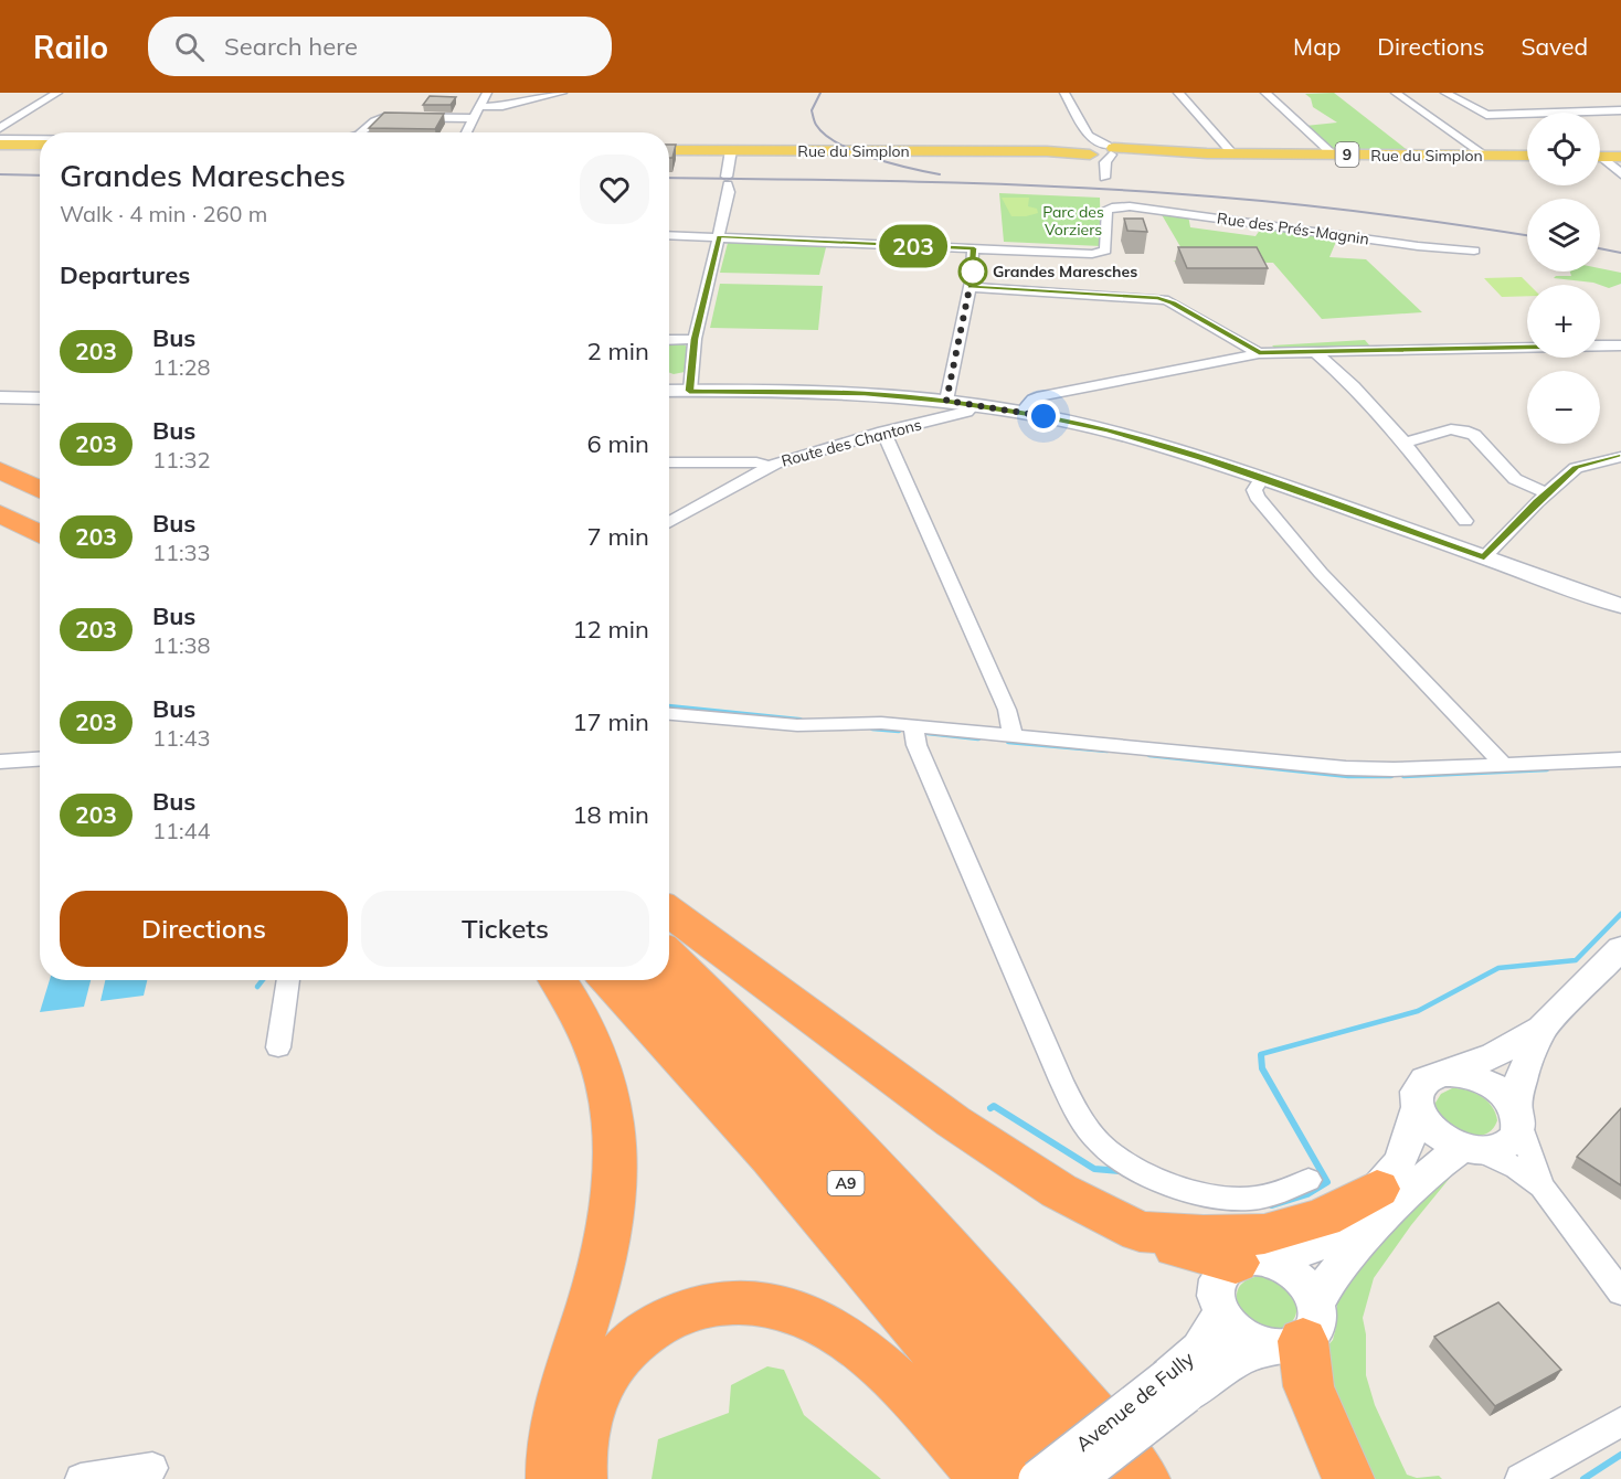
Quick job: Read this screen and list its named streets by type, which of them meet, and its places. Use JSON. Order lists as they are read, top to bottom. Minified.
{"streets":{"highway":["A9"],"main road":["Rue du Simplon","9","Avenue de Fully"],"street":["Rue des Prés-Magnin","Route des Chantons"]},"parks":["Parc des Vorziers"],"places":["Grandes Maresches"],"lines":["bus line 203"],"page":{"header":"Railo","search":"Search here","nav":["Map","Directions","Saved"],"on_map":"203","map_buttons":["+","−"],"heading":[["Grandes Maresches","Walk · 4 min · 260 m"],"Departures"],"list":[{"mark":"203","name":"Bus","note":"11:28","value":"2 min"},{"mark":"203","name":"Bus","note":"11:32","value":"6 min"},{"mark":"203","name":"Bus","note":"11:33","value":"7 min"},{"mark":"203","name":"Bus","note":"11:38","value":"12 min"},{"mark":"203","name":"Bus","note":"11:43","value":"17 min"},{"mark":"203","name":"Bus","note":"11:44","value":"18 min"}],"buttons":["Directions","Tickets"]}}
